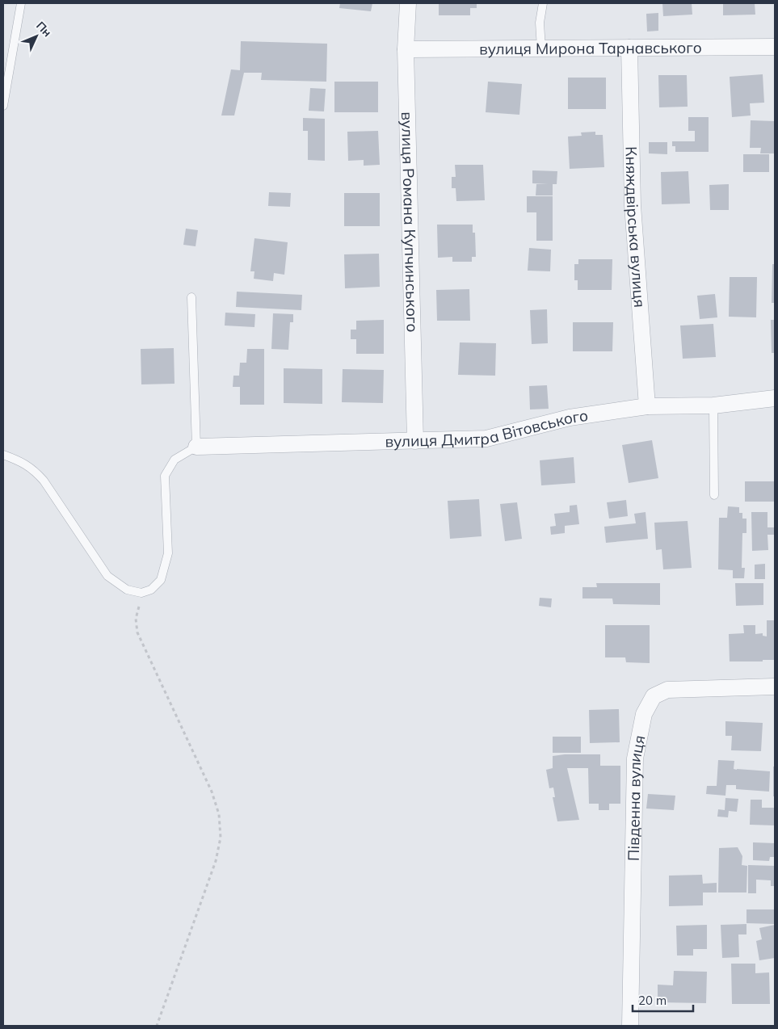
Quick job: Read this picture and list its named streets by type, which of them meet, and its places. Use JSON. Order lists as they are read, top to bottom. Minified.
{"streets":{"street":["вулиця Мирона Тарнавського","вулиця Романа Купчинського","Княждвірська вулиця","вулиця Дмитра Вітовського","Південна вулиця"]},"crossings":[["вулиця Мирона Тарнавського","вулиця Романа Купчинського"],["вулиця Мирона Тарнавського","Княждвірська вулиця"],["вулиця Романа Купчинського","вулиця Дмитра Вітовського"],["Княждвірська вулиця","вулиця Дмитра Вітовського"]],"scale_bar":"20 m","north":"top right"}
